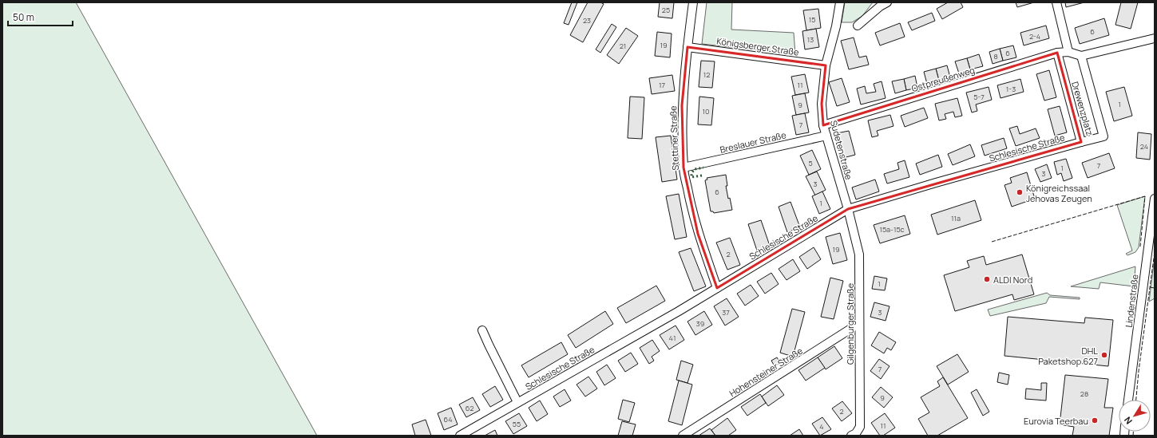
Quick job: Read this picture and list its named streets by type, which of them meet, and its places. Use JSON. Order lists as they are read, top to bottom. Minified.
{"streets":{"street":["Königsberger Straße","Ostpreußenweg","Drewenzplatz","Stettiner Straße","Breslauer Straße","Schlesische Straße","Sudetenstraße","Lindenstraße","Gilgenburger Straße","Hohensteiner Straße"]},"crossings":[["Königsberger Straße","Stettiner Straße"],["Königsberger Straße","Sudetenstraße"],["Ostpreußenweg","Drewenzplatz"],["Ostpreußenweg","Sudetenstraße"],["Drewenzplatz","Schlesische Straße"],["Stettiner Straße","Breslauer Straße"],["Stettiner Straße","Schlesische Straße"],["Breslauer Straße","Sudetenstraße"],["Schlesische Straße","Sudetenstraße"],["Schlesische Straße","Gilgenburger Straße"],["Sudetenstraße","Gilgenburger Straße"],["Gilgenburger Straße","Hohensteiner Straße"]],"places":["Königreichssaal Jehovas Zeugen","ALDI Nord","DHL Paketshop 627","Eurovia Teerbau"],"house_numbers":["25","15","23","6","2-4","13","19","21","6","8","12","17","11","1-3","5-7","1","9","10","7","24","5","7","1","3","3","6","1","11a","15a-15c","19","2","1","37","3","39","41","7","28","9","62","2","64","55","11","4"],"scale_bar":"50 m","north":"bottom left"}
